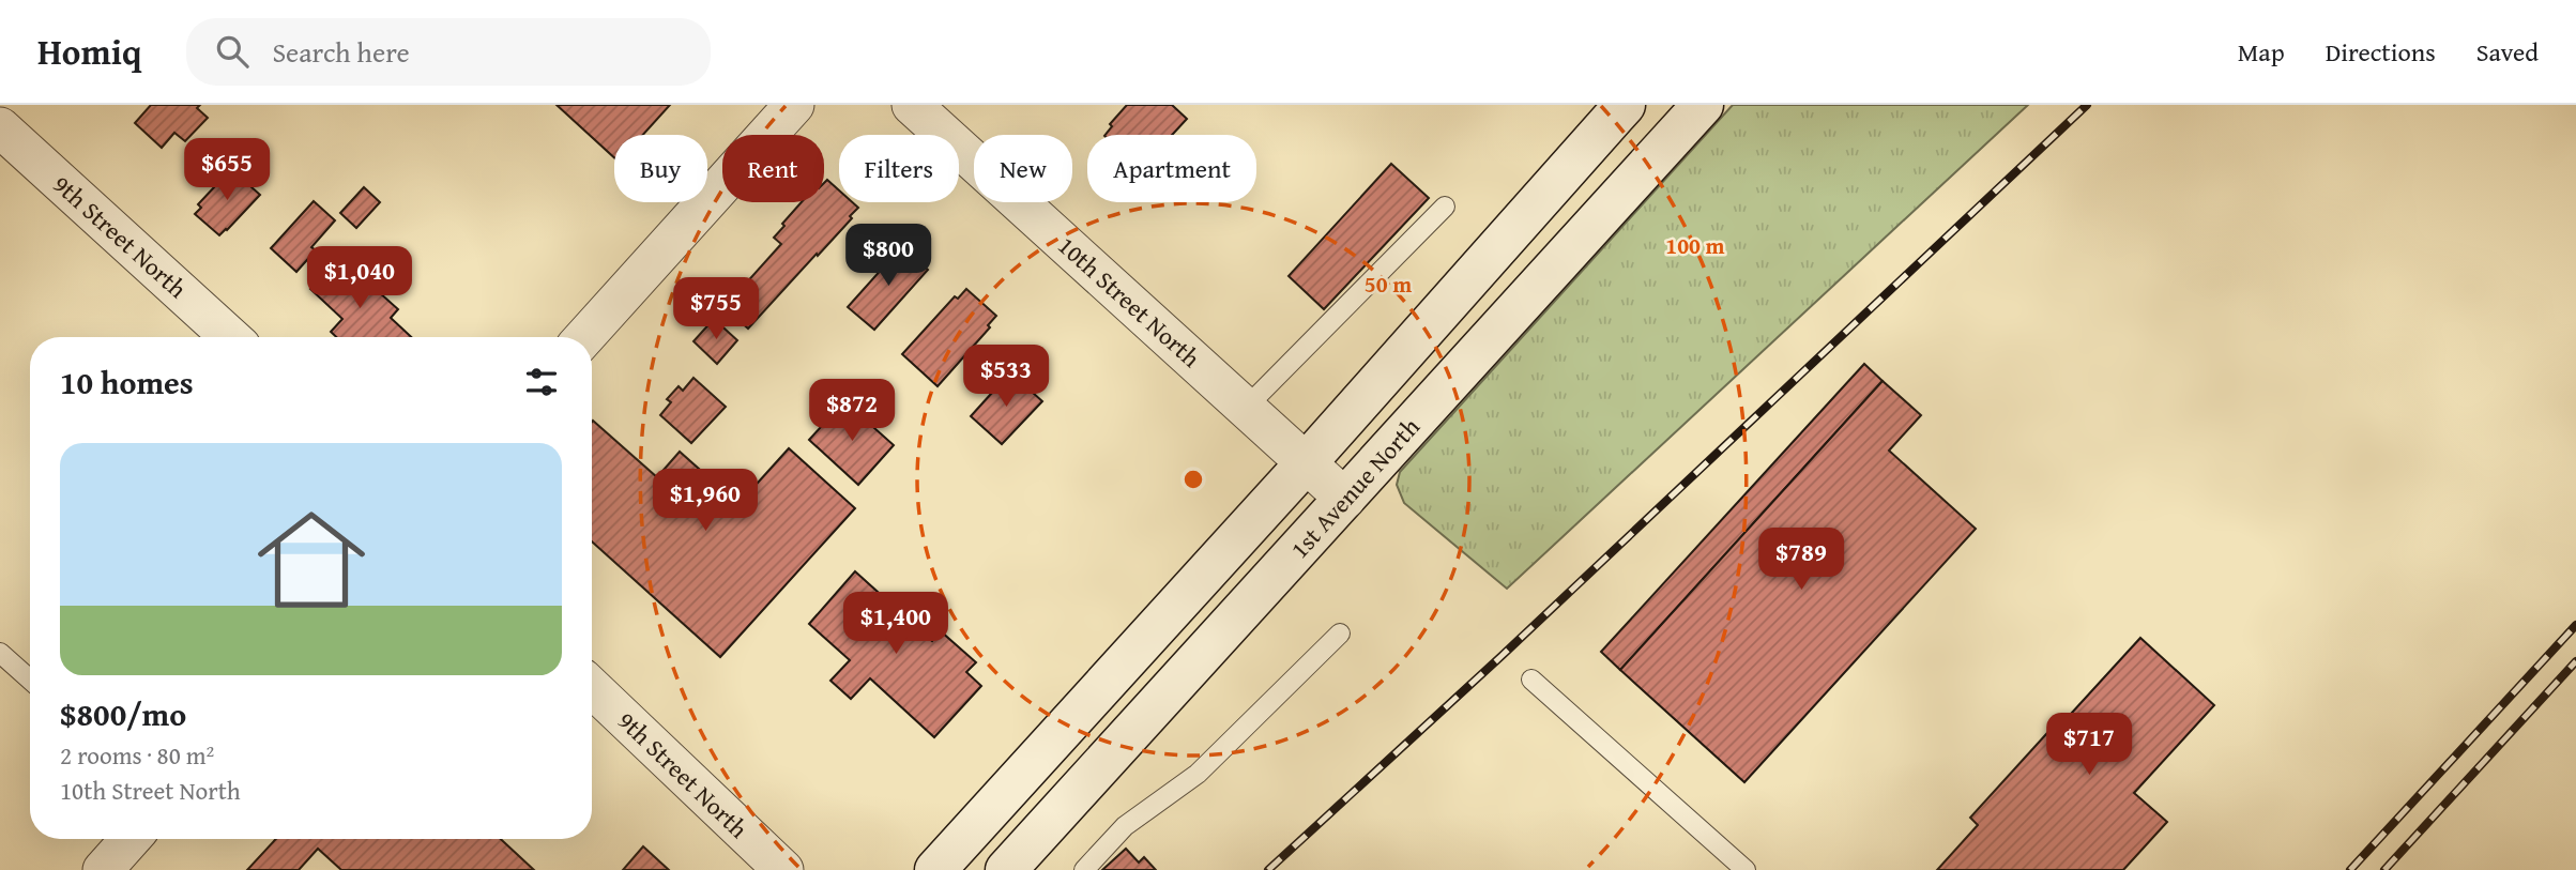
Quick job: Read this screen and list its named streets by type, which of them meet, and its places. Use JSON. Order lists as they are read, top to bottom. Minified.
{"streets":{"main road":["1st Avenue North"],"street":["9th Street North","10th Street North"]},"crossings":[["10th Street North","1st Avenue North"]],"page":{"header":"Homiq","search":"Search here","nav":["Map","Directions","Saved"],"chip":["Buy","Rent","Filters","New","Apartment"],"price":["$655","$800","$1,040","$755","$533","$872","$1,960","$789","$1,400","$717"],"heading":"10 homes","list":[{"name":"$800/mo","note":"2 rooms · 80 m² · 10th Street North"}]},"rings":["100 m","50 m"]}
